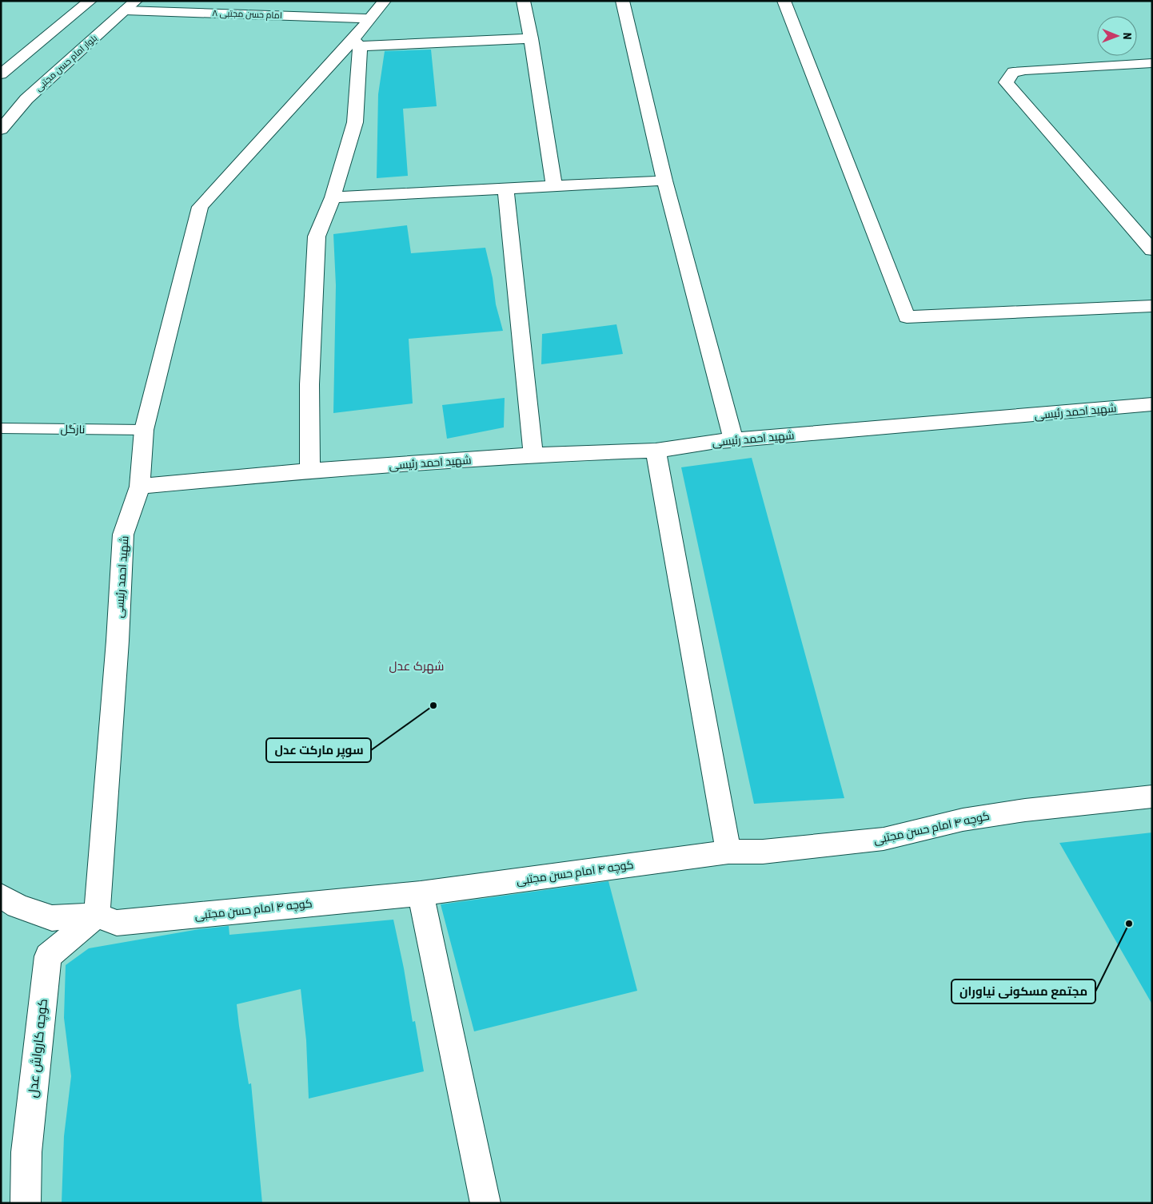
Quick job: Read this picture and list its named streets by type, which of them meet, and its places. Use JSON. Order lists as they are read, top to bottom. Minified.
{"streets":{"street":["امام حسن مجتبی ۸","بلوار امام حسن مجتبی","شهید احمد رئیسی","کوچه ۴ امام حسن مجتبی","کوچه کارواش عدل"],"lane":["نازگل"]},"crossings":[["امام حسن مجتبی ۸","بلوار امام حسن مجتبی"],["شهید احمد رئیسی","کوچه ۴ امام حسن مجتبی"],["شهید احمد رئیسی","کوچه کارواش عدل"],["کوچه ۴ امام حسن مجتبی","کوچه کارواش عدل"]],"districts":["شهرک عدل"],"places":["سوپر مارکت عدل","مجتمع مسکونی نیاوران"],"north":"right"}
